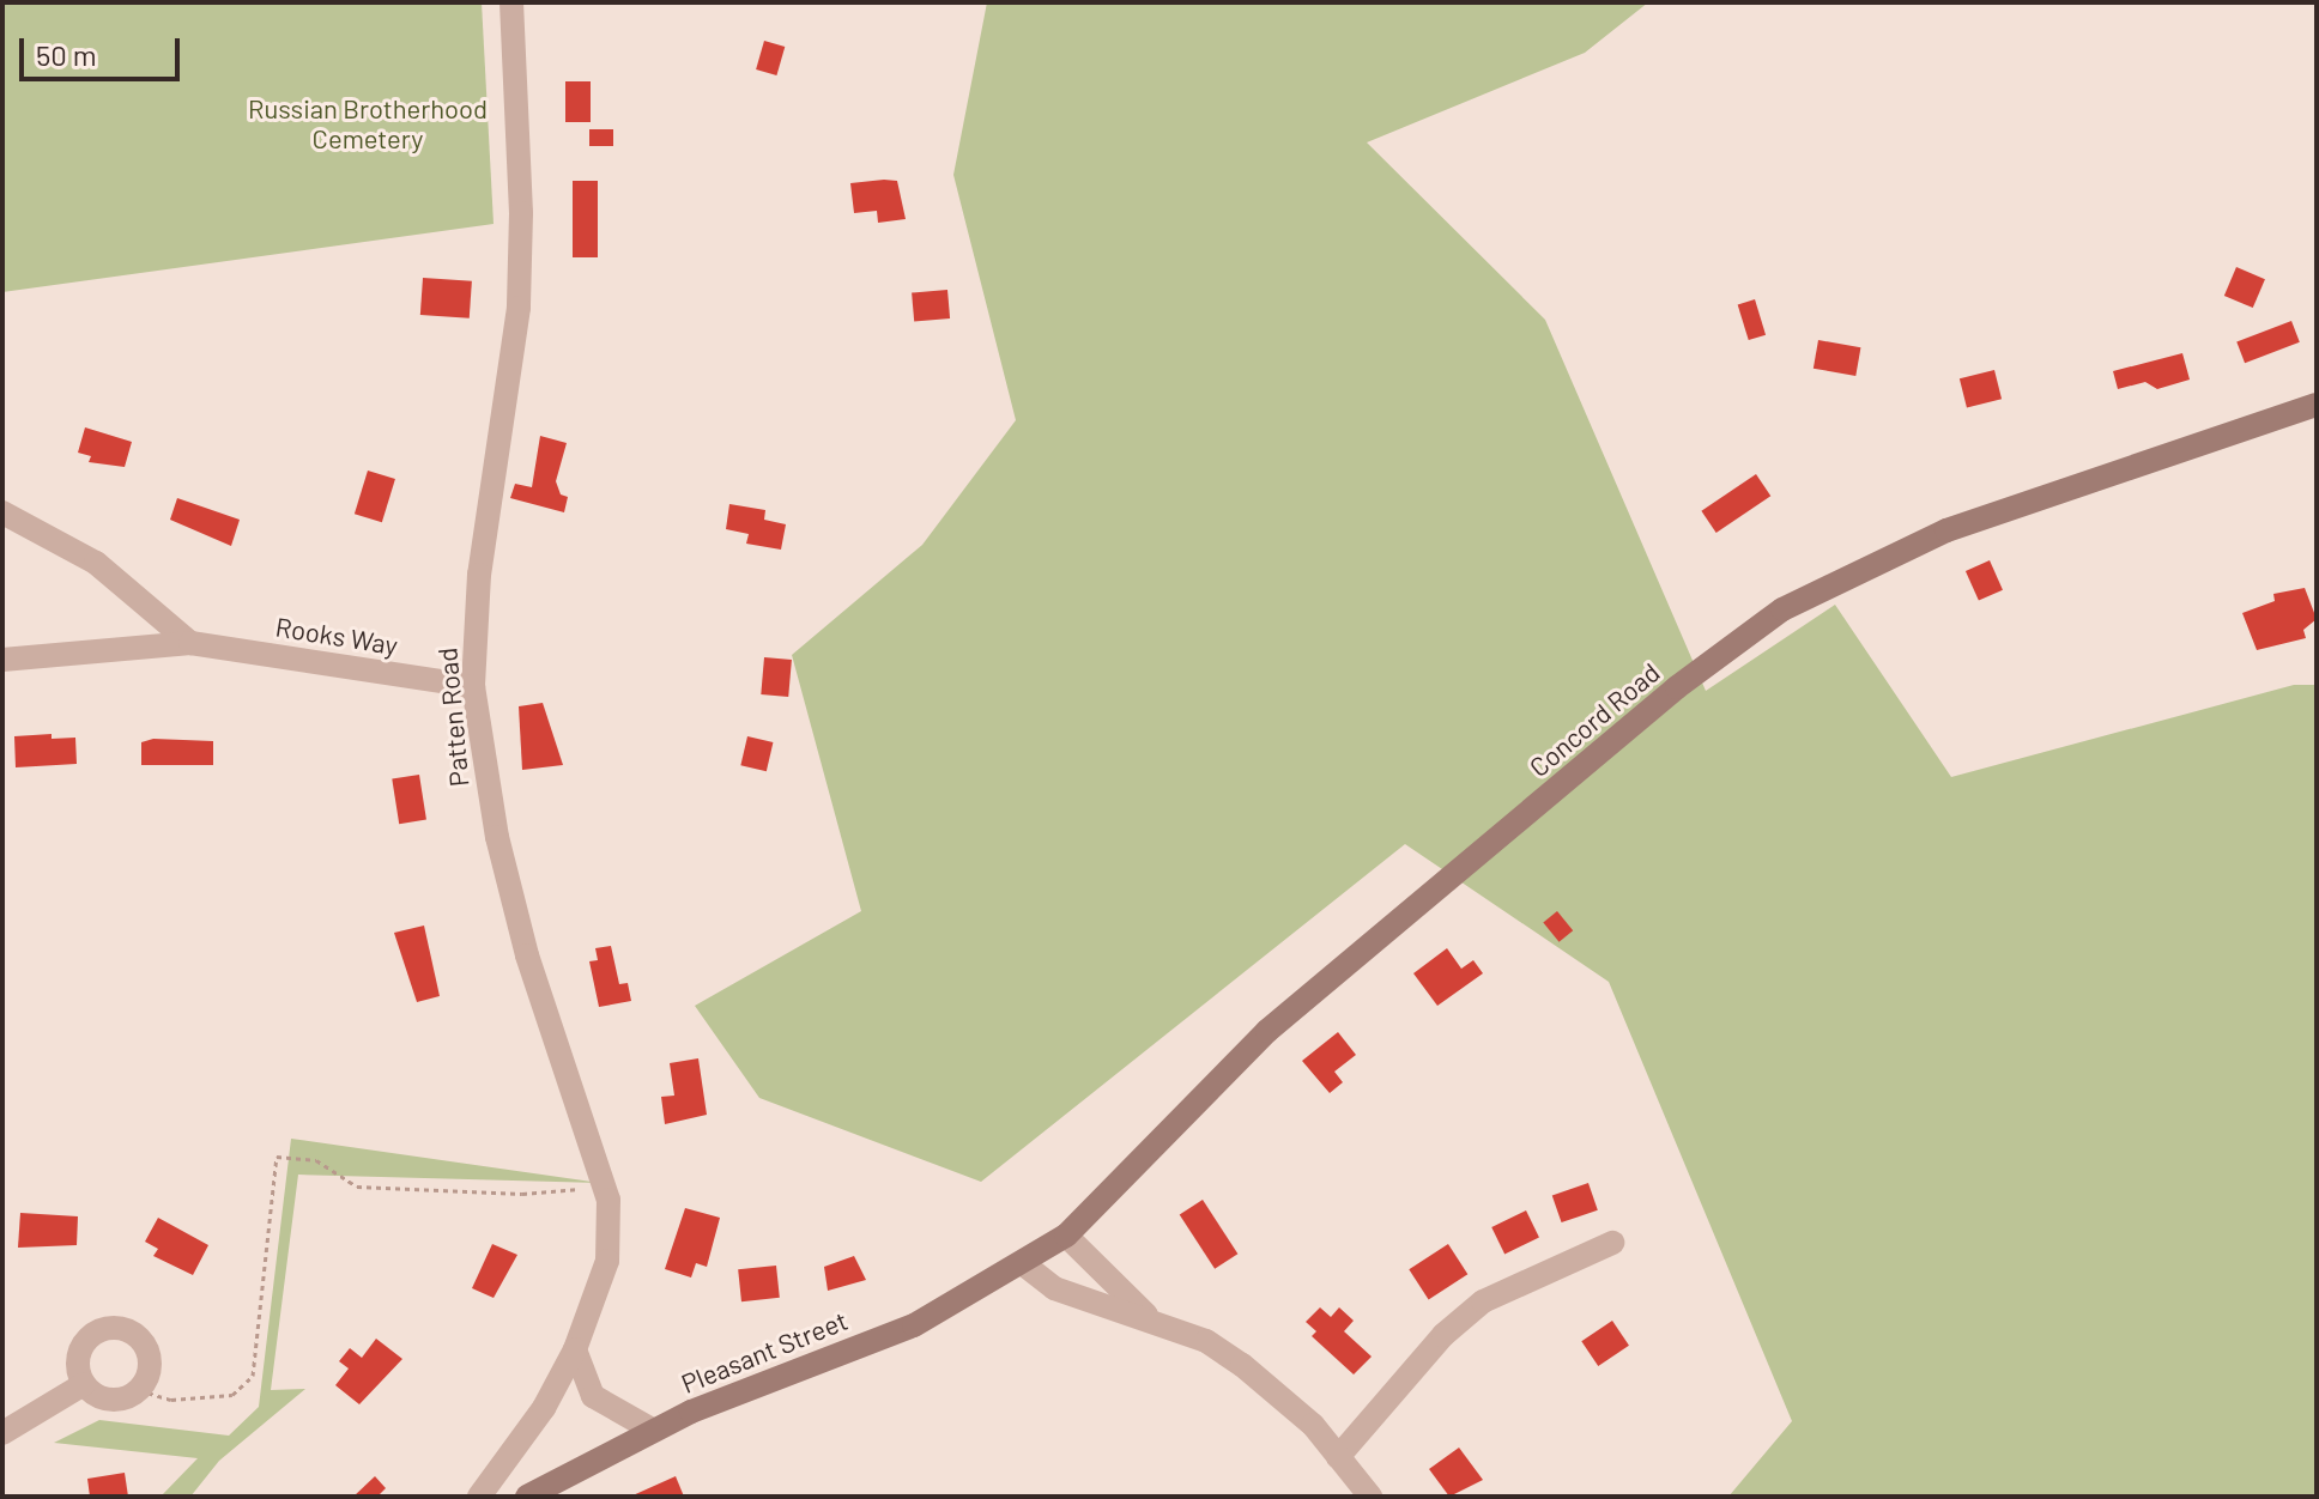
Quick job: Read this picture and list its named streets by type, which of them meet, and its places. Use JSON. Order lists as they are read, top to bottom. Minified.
{"streets":{"main road":["Concord Road","Pleasant Street"],"street":["Rooks Way","Patten Road"]},"crossings":[["Rooks Way","Patten Road"],["Concord Road","Pleasant Street"]],"parks":["Russian Brotherhood Cemetery"],"scale_bar":"50 m"}
